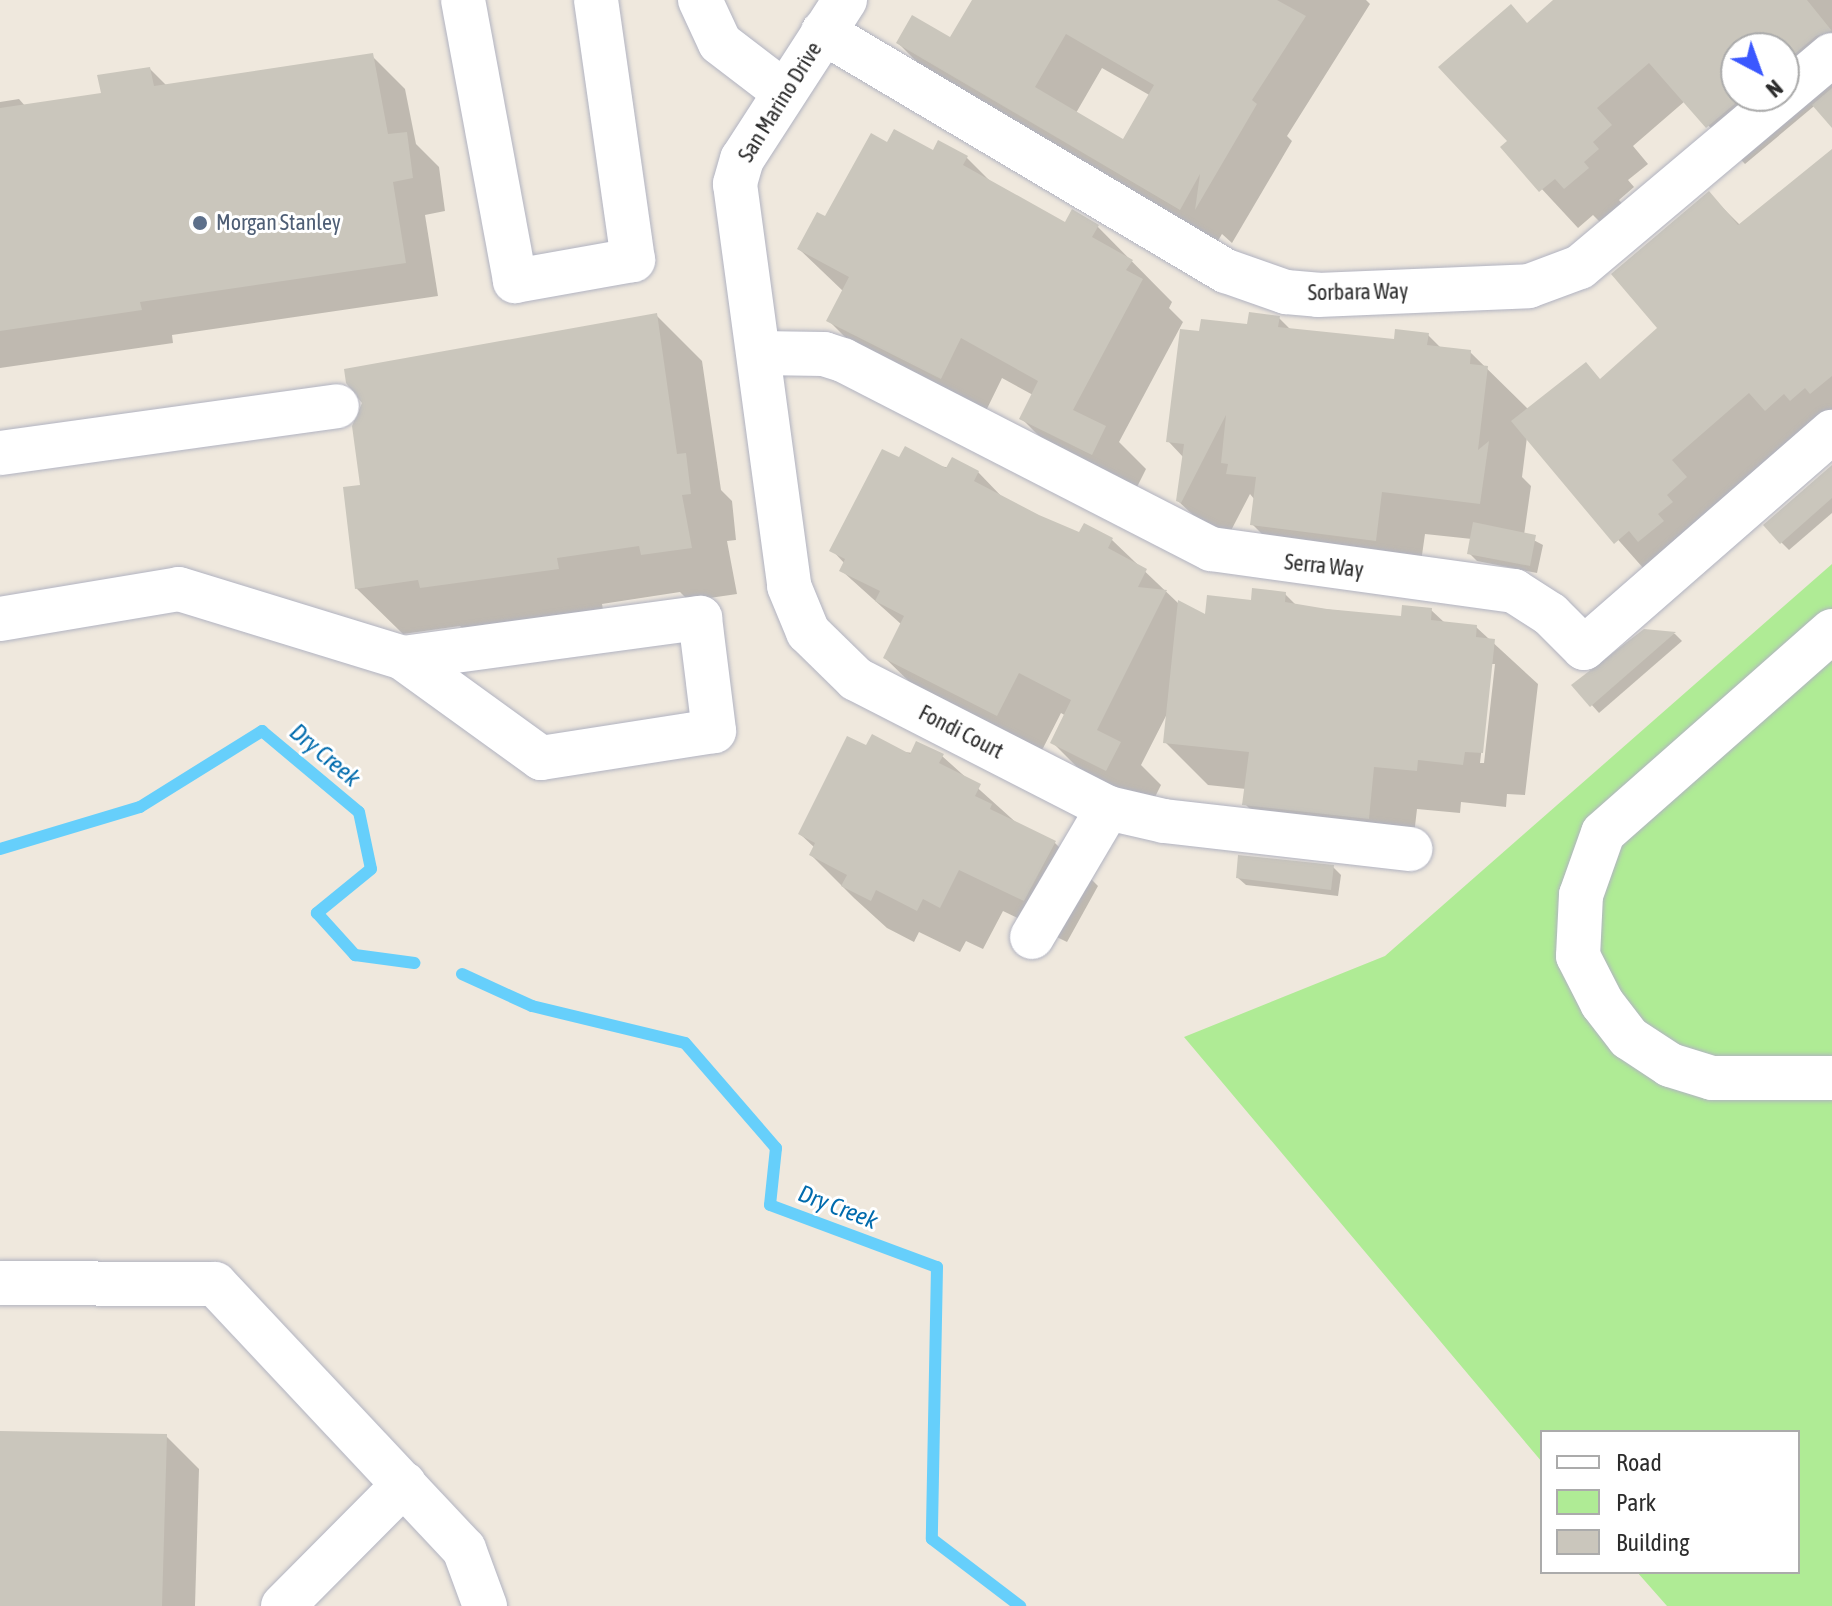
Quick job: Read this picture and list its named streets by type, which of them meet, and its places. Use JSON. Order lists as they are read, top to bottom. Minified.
{"streets":{"street":["San Marino Drive","Sorbara Way","Serra Way","Fondi Court"]},"crossings":[["San Marino Drive","Sorbara Way"],["San Marino Drive","Serra Way"],["San Marino Drive","Fondi Court"],["Serra Way","Fondi Court"]],"water":["Dry Creek"],"places":["Morgan Stanley"],"legend":["Road","Park","Building"],"north":"bottom right"}
